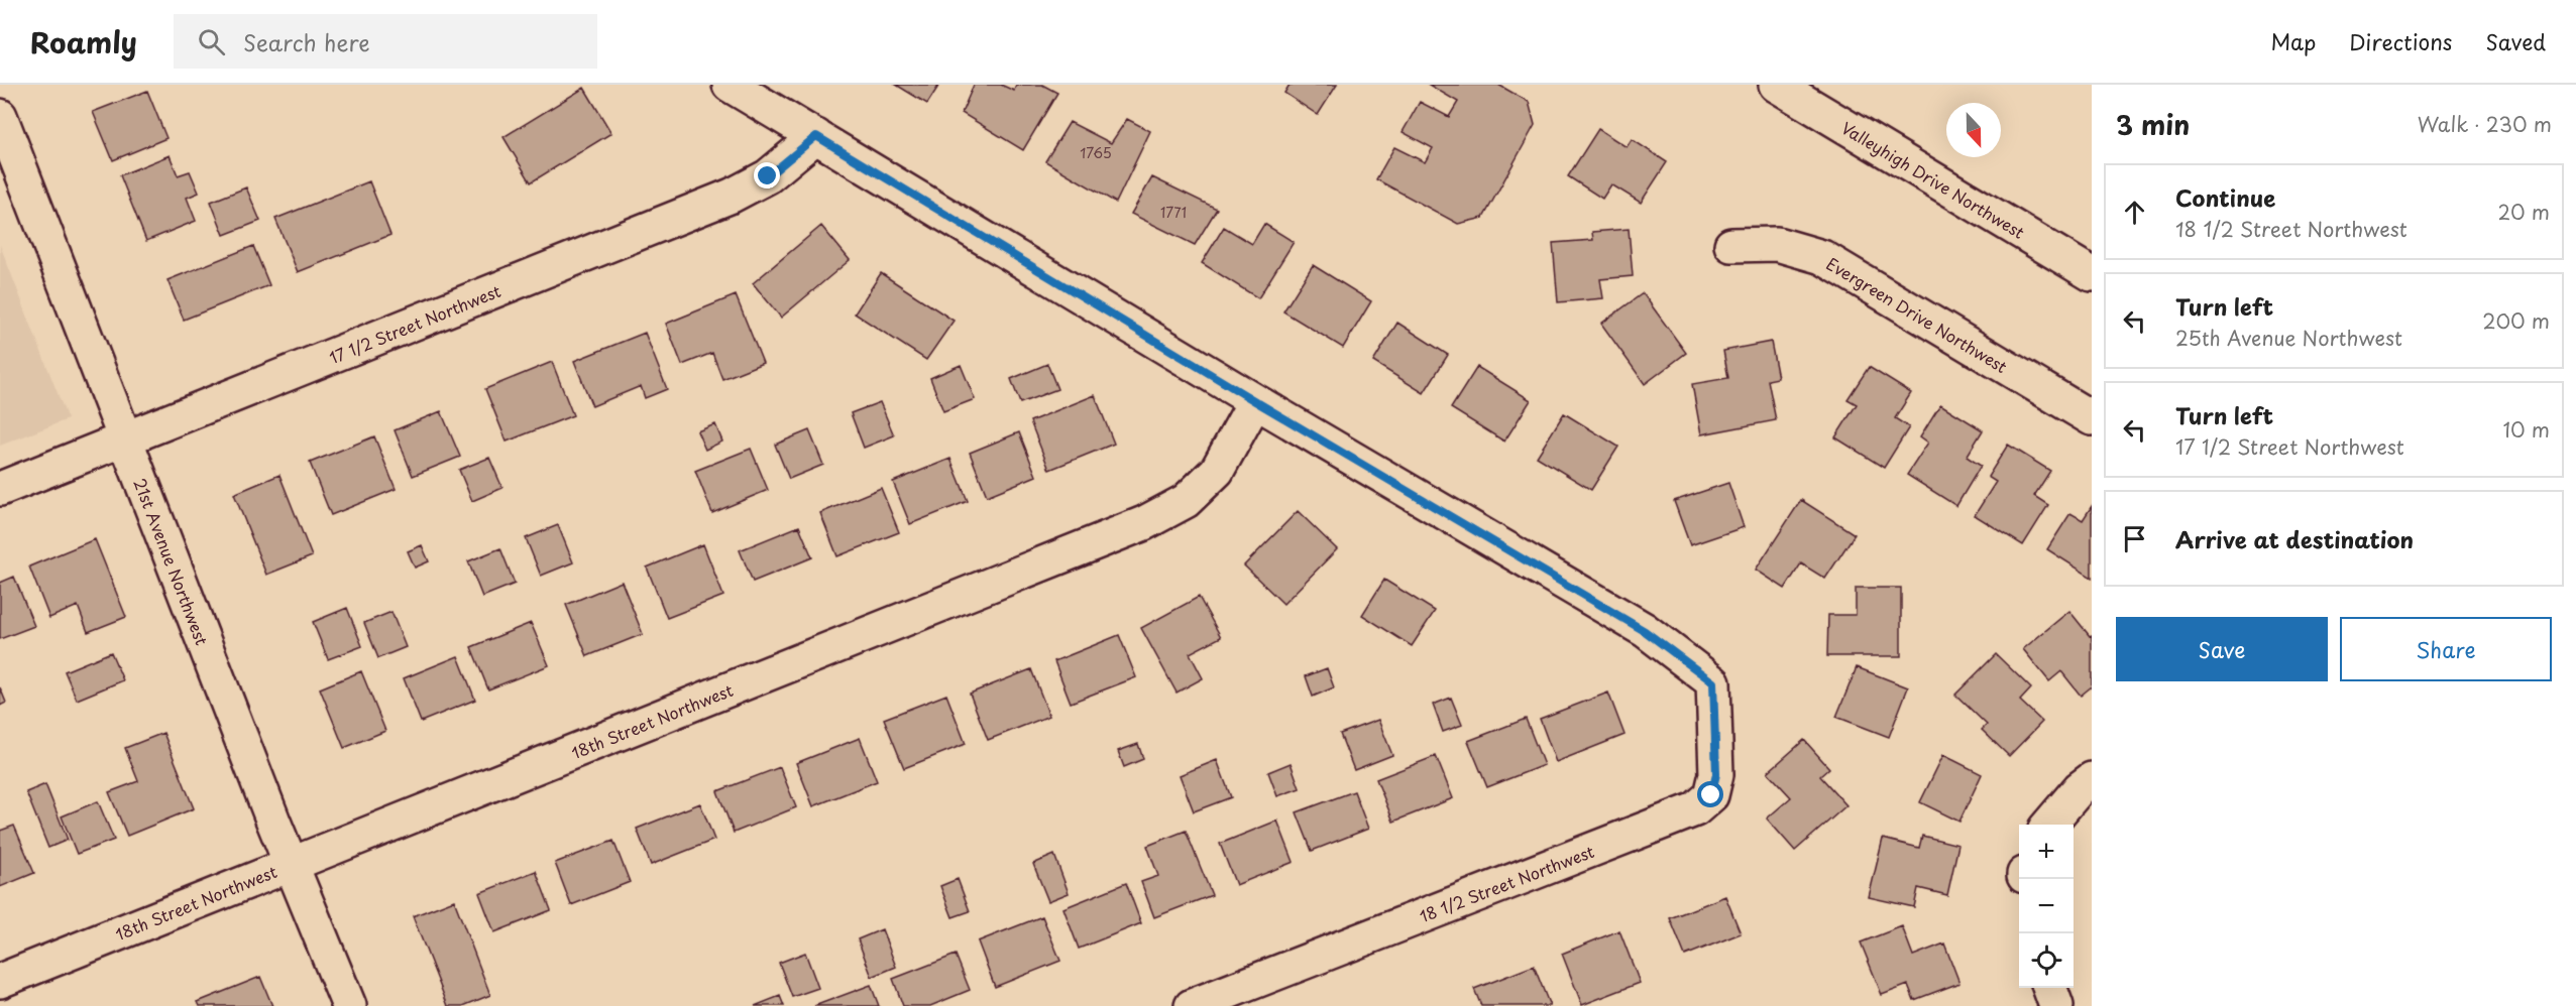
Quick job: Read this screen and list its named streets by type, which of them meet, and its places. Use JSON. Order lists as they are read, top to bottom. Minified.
{"streets":{"street":["Valleyhigh Drive Northwest","Evergreen Drive Northwest","17 1/2 Street Northwest","21st Avenue Northwest","18th Street Northwest","18 1/2 Street Northwest"]},"crossings":[["17 1/2 Street Northwest","21st Avenue Northwest"],["21st Avenue Northwest","18th Street Northwest"],["18th Street Northwest","18 1/2 Street Northwest"]],"house_numbers":["1765","1771"],"north":"bottom","page":{"header":"Roamly","search":"Search here","nav":["Map","Directions","Saved"],"heading":["3 min","Walk · 230 m"],"list":[["Continue","18 1/2 Street Northwest","20 m"],["Turn left","25th Avenue Northwest","200 m"],["Turn left","17 1/2 Street Northwest","10 m"],"Arrive at destination"],"buttons":["Save","Share"],"map_buttons":["+","−"]}}
